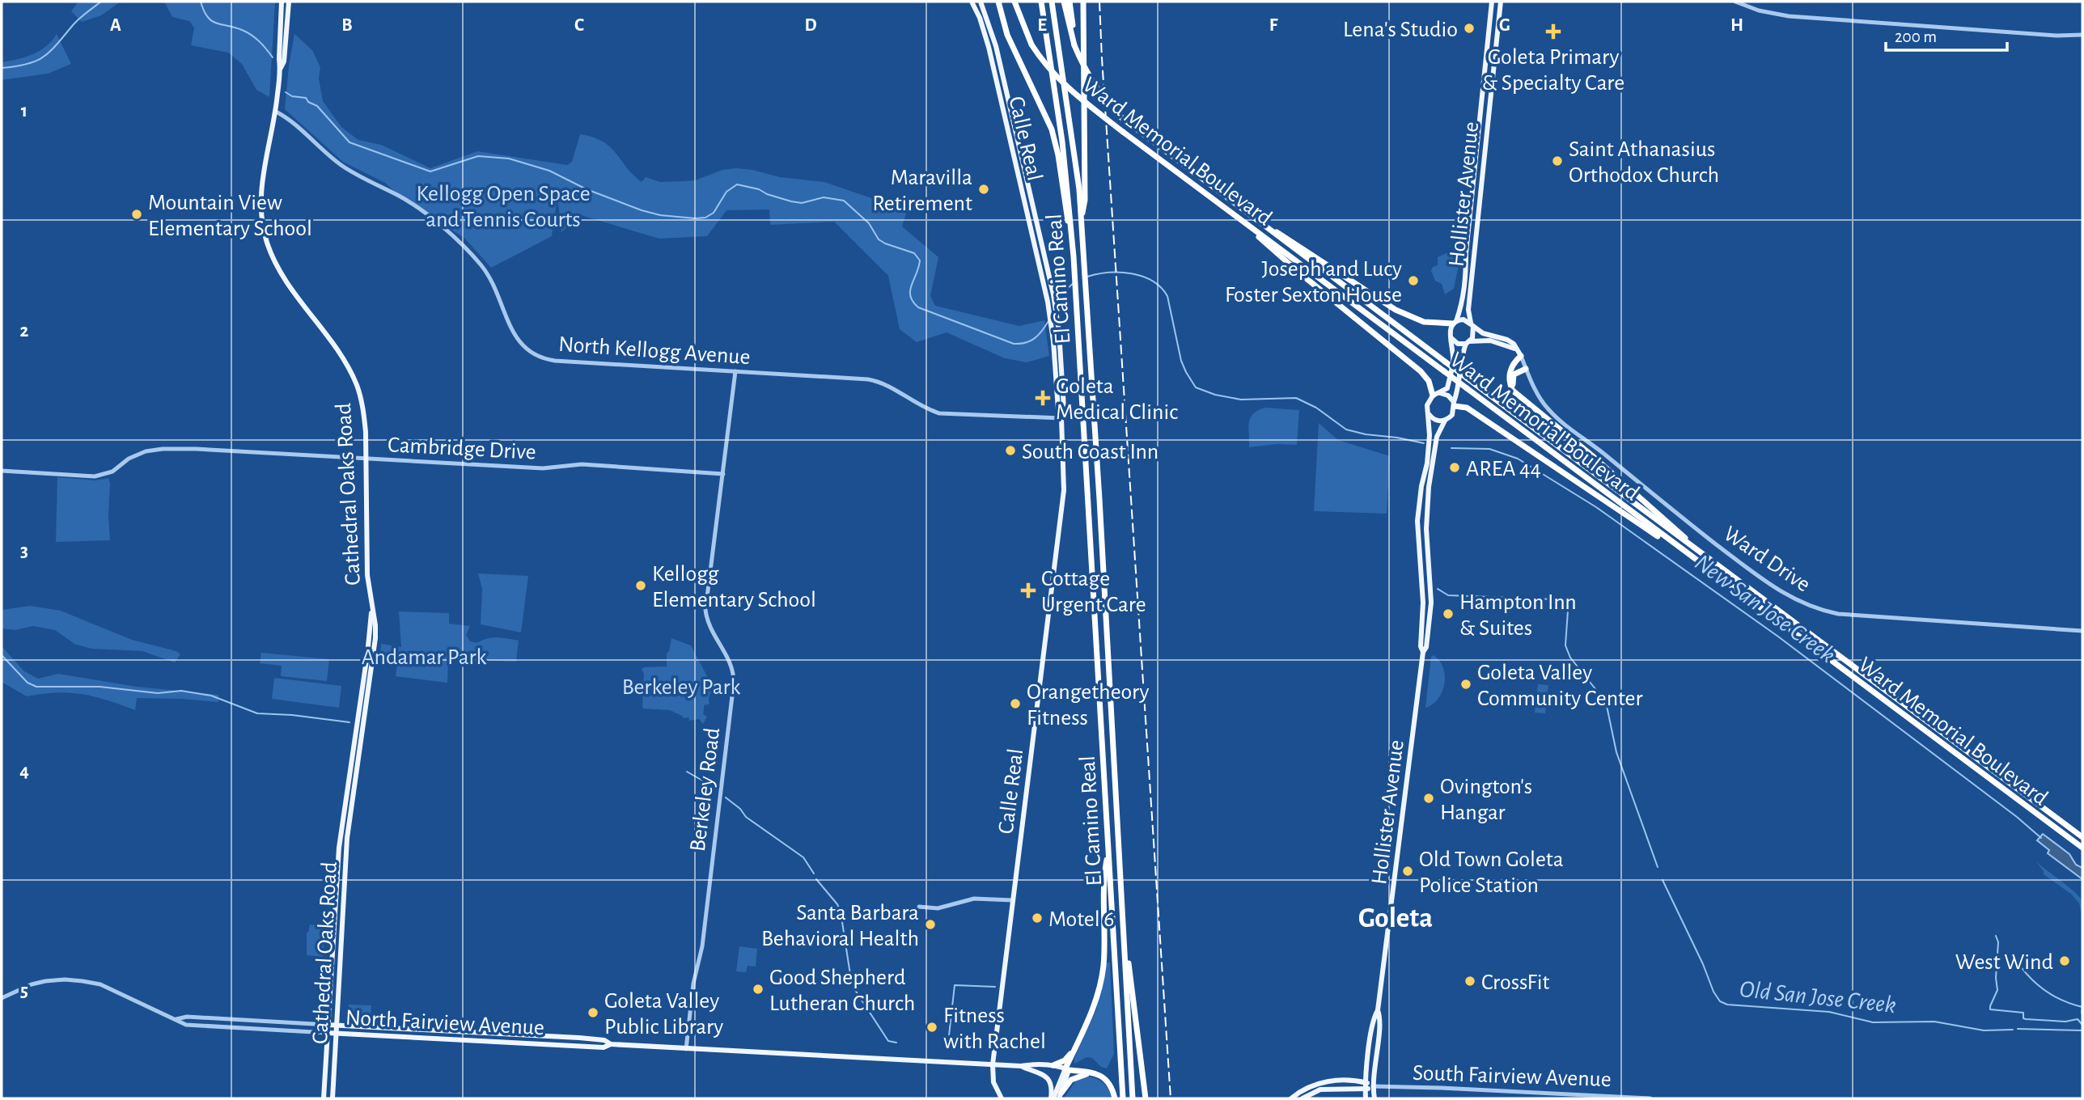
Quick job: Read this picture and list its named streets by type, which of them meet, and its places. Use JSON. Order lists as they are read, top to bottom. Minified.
{"streets":{"highway":["Ward Memorial Boulevard","El Camino Real"],"main road":["Calle Real","Hollister Avenue","Cathedral Oaks Road","Ward Drive","North Fairview Avenue","South Fairview Avenue"],"street":["North Kellogg Avenue","Cambridge Drive","Berkeley Road"]},"crossings":[["Calle Real","North Kellogg Avenue"],["Calle Real","North Fairview Avenue"],["Hollister Avenue","Ward Drive"],["Hollister Avenue","South Fairview Avenue"],["North Kellogg Avenue","Cathedral Oaks Road"],["North Kellogg Avenue","Berkeley Road"],["Cambridge Drive","Cathedral Oaks Road"],["Cambridge Drive","Berkeley Road"],["Cathedral Oaks Road","North Fairview Avenue"],["Berkeley Road","North Fairview Avenue"]],"districts":["Goleta"],"water":["New San Jose Creek","Old San Jose Creek"],"parks":["Kellogg Open Space and Tennis Courts","Andamar Park","Berkeley Park"],"places":{"other":["Lena's Studio","Saint Athanasius Orthodox Church","Maravilla Retirement","Mountain View Elementary School","Joseph and Lucy Foster Sexton House","South Coast Inn","AREA 44","Kellogg Elementary School","Hampton Inn & Suites","Goleta Valley Community Center","Orangetheory Fitness","Ovington's Hangar","Old Town Goleta Police Station","Motel 6","Santa Barbara Behavioral Health","West Wind","CrossFit","Good Shepherd Lutheran Church","Goleta Valley Public Library","Fitness with Rachel"],"health":["Goleta Primary & Specialty Care","Goleta Medical Clinic","Cottage Urgent Care"]},"scale_bar":"200 m","grid":{"columns":["A","B","C","D","E","F","G","H"],"rows":["1","2","3","4","5"]}}
